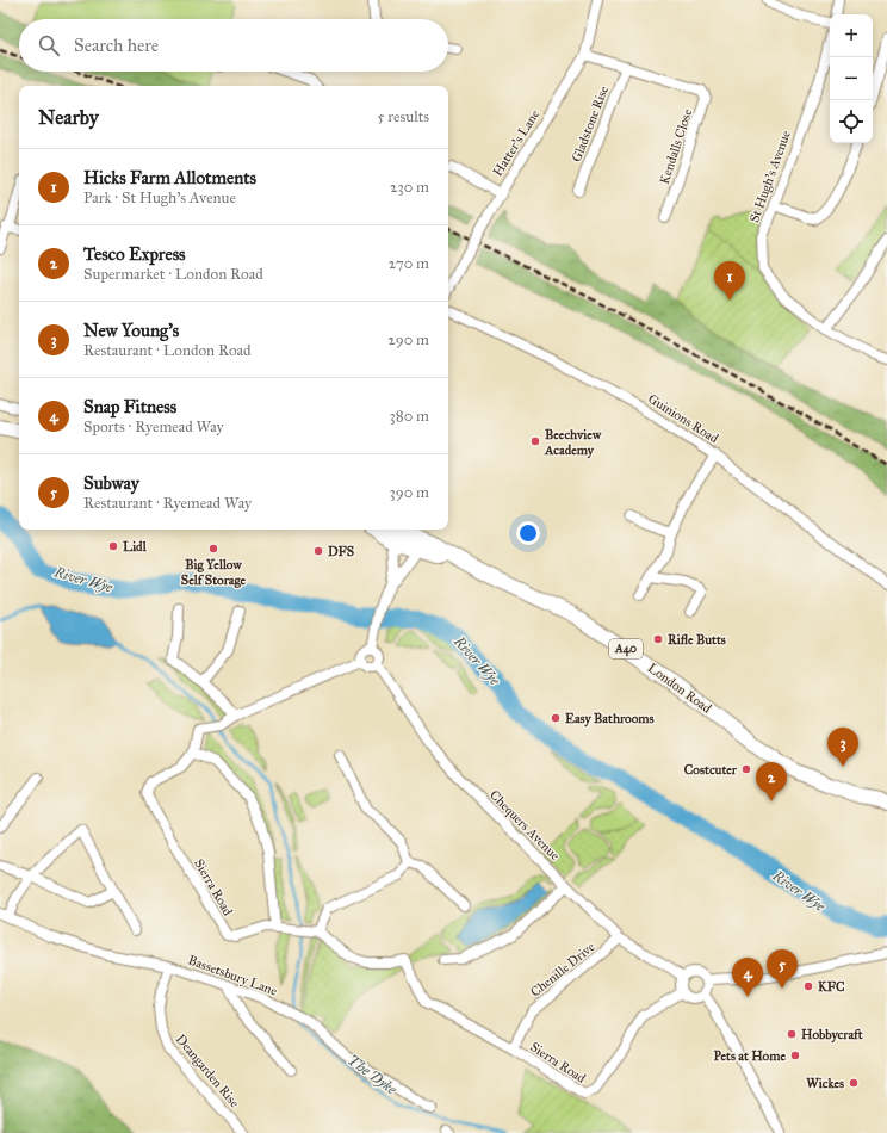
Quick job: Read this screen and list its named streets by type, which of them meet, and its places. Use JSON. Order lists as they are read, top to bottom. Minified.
{"streets":{"main road":["A40","London Road"],"street":["Gladstone Rise","Hatter's Lane","Kendalls Close","St Hugh's Avenue","Guinions Road","Chequers Avenue","Sierra Road","Chenille Drive","Bassetsbury Lane","Deangarden Rise"]},"crossings":[["Gladstone Rise","Kendalls Close"],["Hatter's Lane","Kendalls Close"],["Chequers Avenue","Sierra Road"],["Chequers Avenue","Chenille Drive"],["Sierra Road","Chenille Drive"],["Bassetsbury Lane","Deangarden Rise"]],"water":["River Wye","The Dyke"],"places":["Beechview Academy","Lidl","Big Yellow Self Storage","DFS","Rifle Butts","Easy Bathrooms","Costcuter","KFC","Hobbycraft","Pets at Home","Wickes"],"page":{"map_buttons":["+","−"],"search":"Search here","heading":["Nearby","5 results"],"list":[{"mark":"1","name":"Hicks Farm Allotments","note":"Park · St Hugh's Avenue","value":"230 m"},{"mark":"2","name":"Tesco Express","note":"Supermarket · London Road","value":"270 m"},{"mark":"3","name":"New Young's","note":"Restaurant · London Road","value":"290 m"},{"mark":"4","name":"Snap Fitness","note":"Sports · Ryemead Way","value":"380 m"},{"mark":"5","name":"Subway","note":"Restaurant · Ryemead Way","value":"390 m"}],"pins":["1","3","2","5","4"]}}
